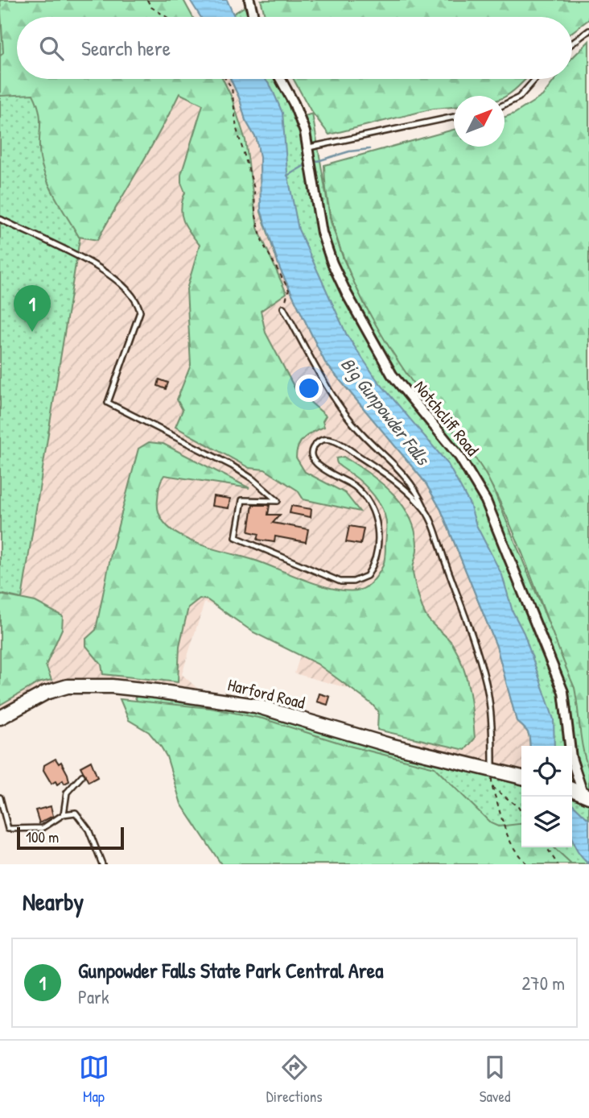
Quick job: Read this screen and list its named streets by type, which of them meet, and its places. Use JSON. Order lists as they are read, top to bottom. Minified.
{"streets":{"main road":["Harford Road"],"street":["Notchcliff Road"]},"water":["Big Gunpowder Falls"],"scale_bar":"100 m","north":"top right","page":{"search":"Search here","pins":"1","scale":"100 m","heading":"Nearby","list":[{"mark":"1","name":"Gunpowder Falls State Park Central Area","note":"Park","value":"270 m"}],"nav":["Map","Directions","Saved"]}}
